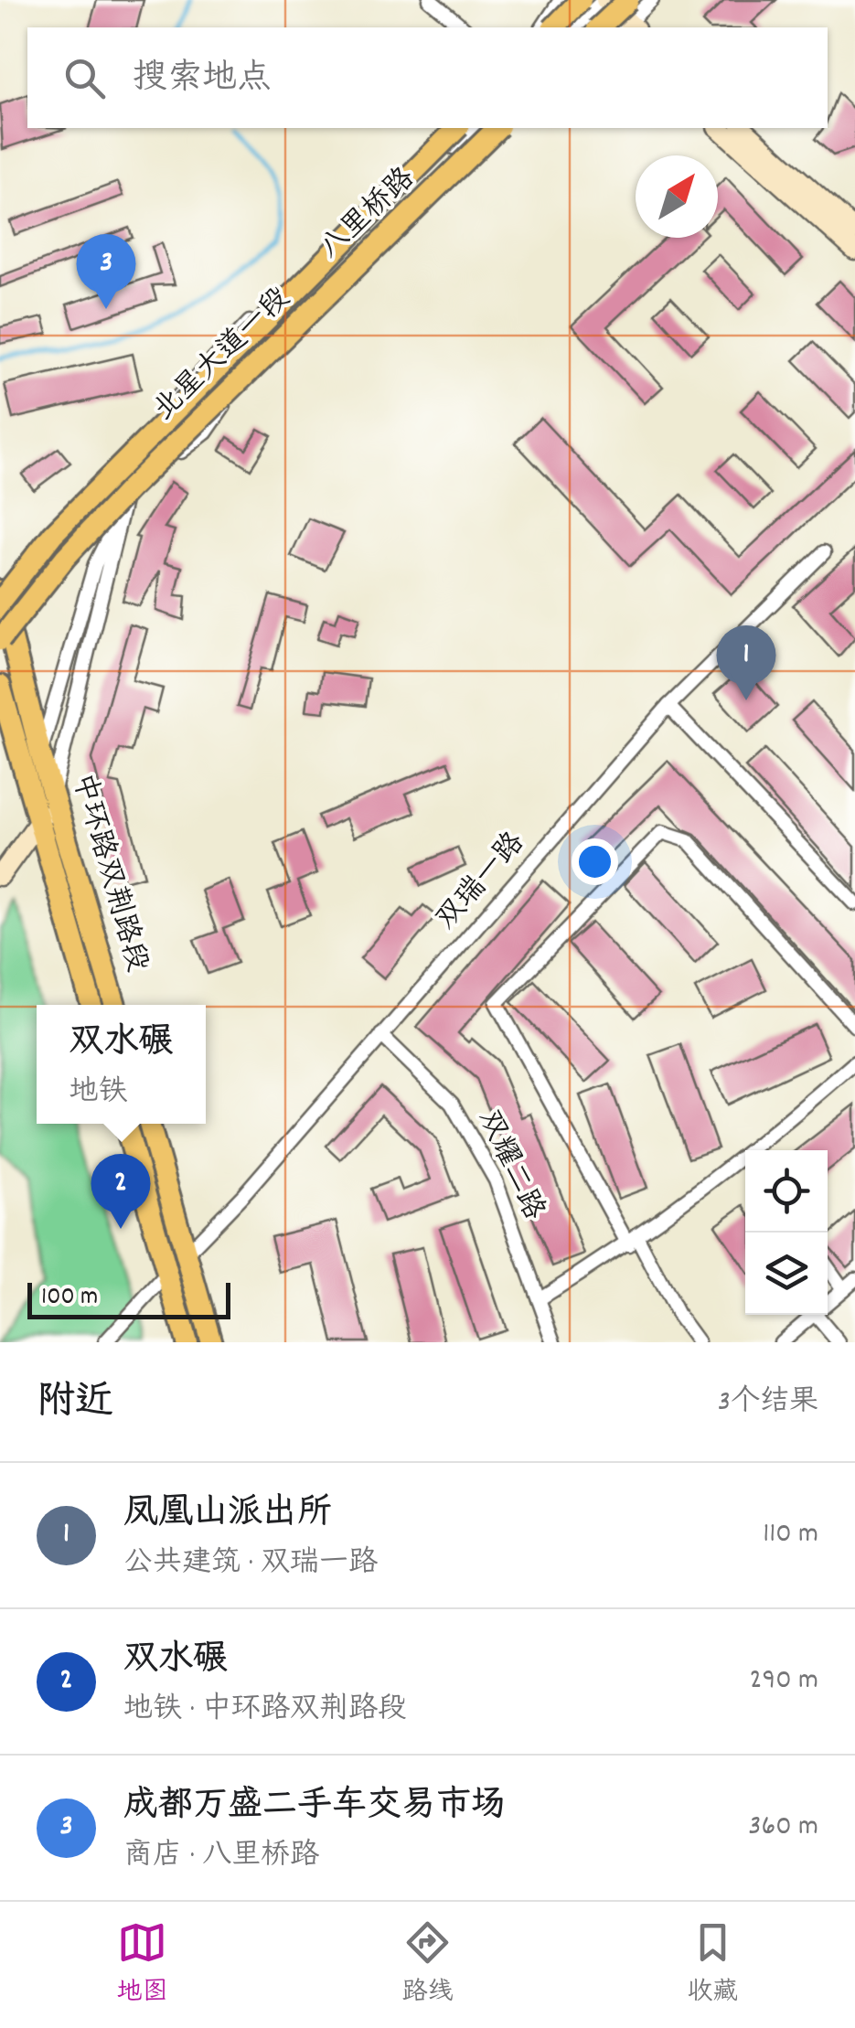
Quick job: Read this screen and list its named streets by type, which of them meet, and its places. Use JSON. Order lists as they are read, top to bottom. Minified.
{"streets":{"main road":["八里桥路","北星大道一段","中环路双荆路段"],"street":["双瑞一路","双耀二路"]},"crossings":[["八里桥路","中环路双荆路段"],["双瑞一路","双耀二路"]],"scale_bar":"100 m","north":"top right","page":{"search":"搜索地点","pins":["3","1","2"],"popup":["双水碾","地铁"],"scale":"100 m","heading":["附近","3个结果"],"list":[{"mark":"1","name":"凤凰山派出所","note":"公共建筑 · 双瑞一路","value":"110 m"},{"mark":"2","name":"双水碾","note":"地铁 · 中环路双荆路段","value":"290 m"},{"mark":"3","name":"成都万盛二手车交易市场","note":"商店 · 八里桥路","value":"360 m"}],"nav":["地图","路线","收藏"]}}
